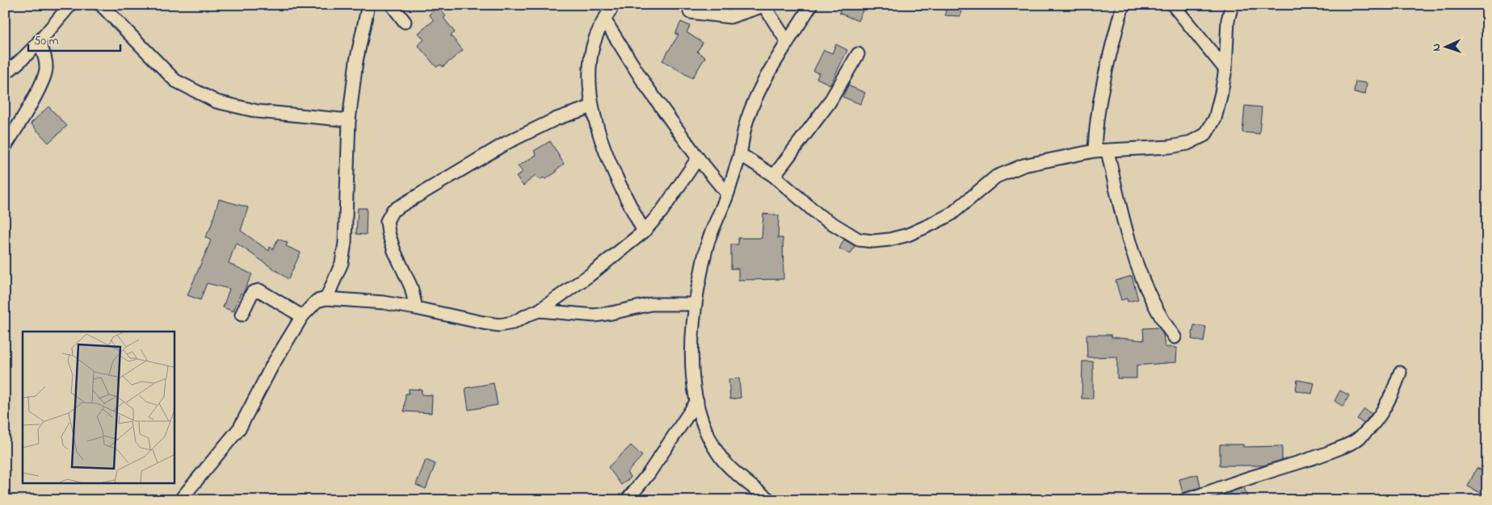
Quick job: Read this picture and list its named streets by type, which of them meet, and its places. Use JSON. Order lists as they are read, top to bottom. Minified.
{"scale_bar":"50 m","north":"left"}
